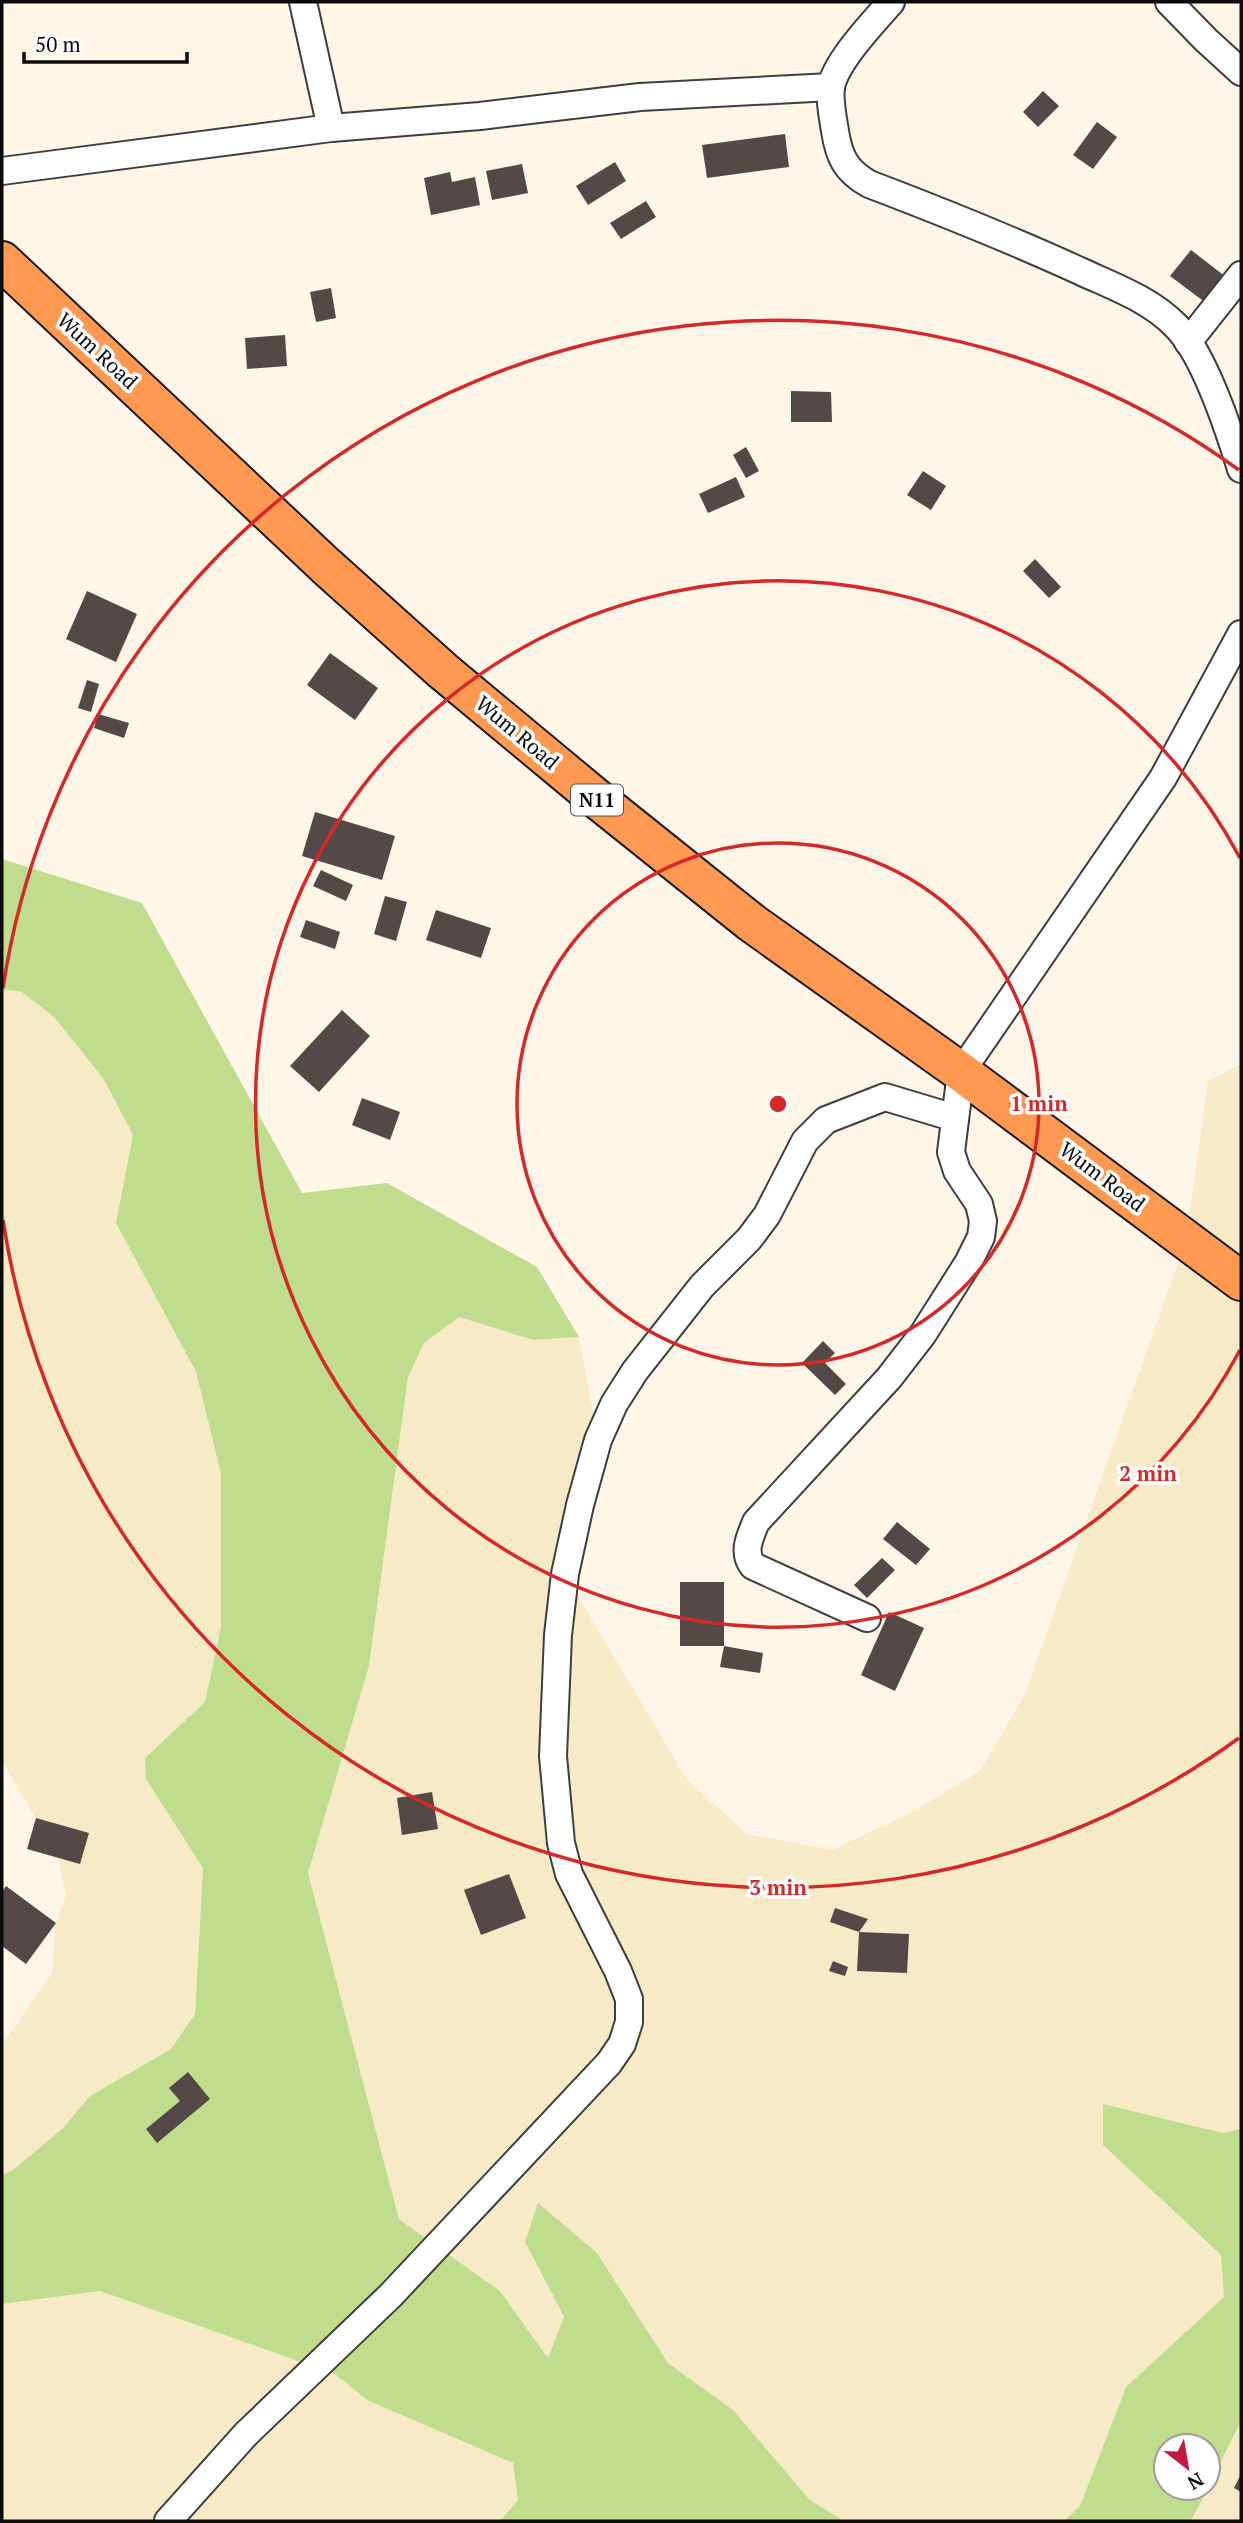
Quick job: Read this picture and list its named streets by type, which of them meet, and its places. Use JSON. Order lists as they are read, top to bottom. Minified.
{"streets":{"highway":["Wum Road","N11"]},"scale_bar":"50 m","north":"bottom right","rings":["1 min","2 min","3 min"]}
